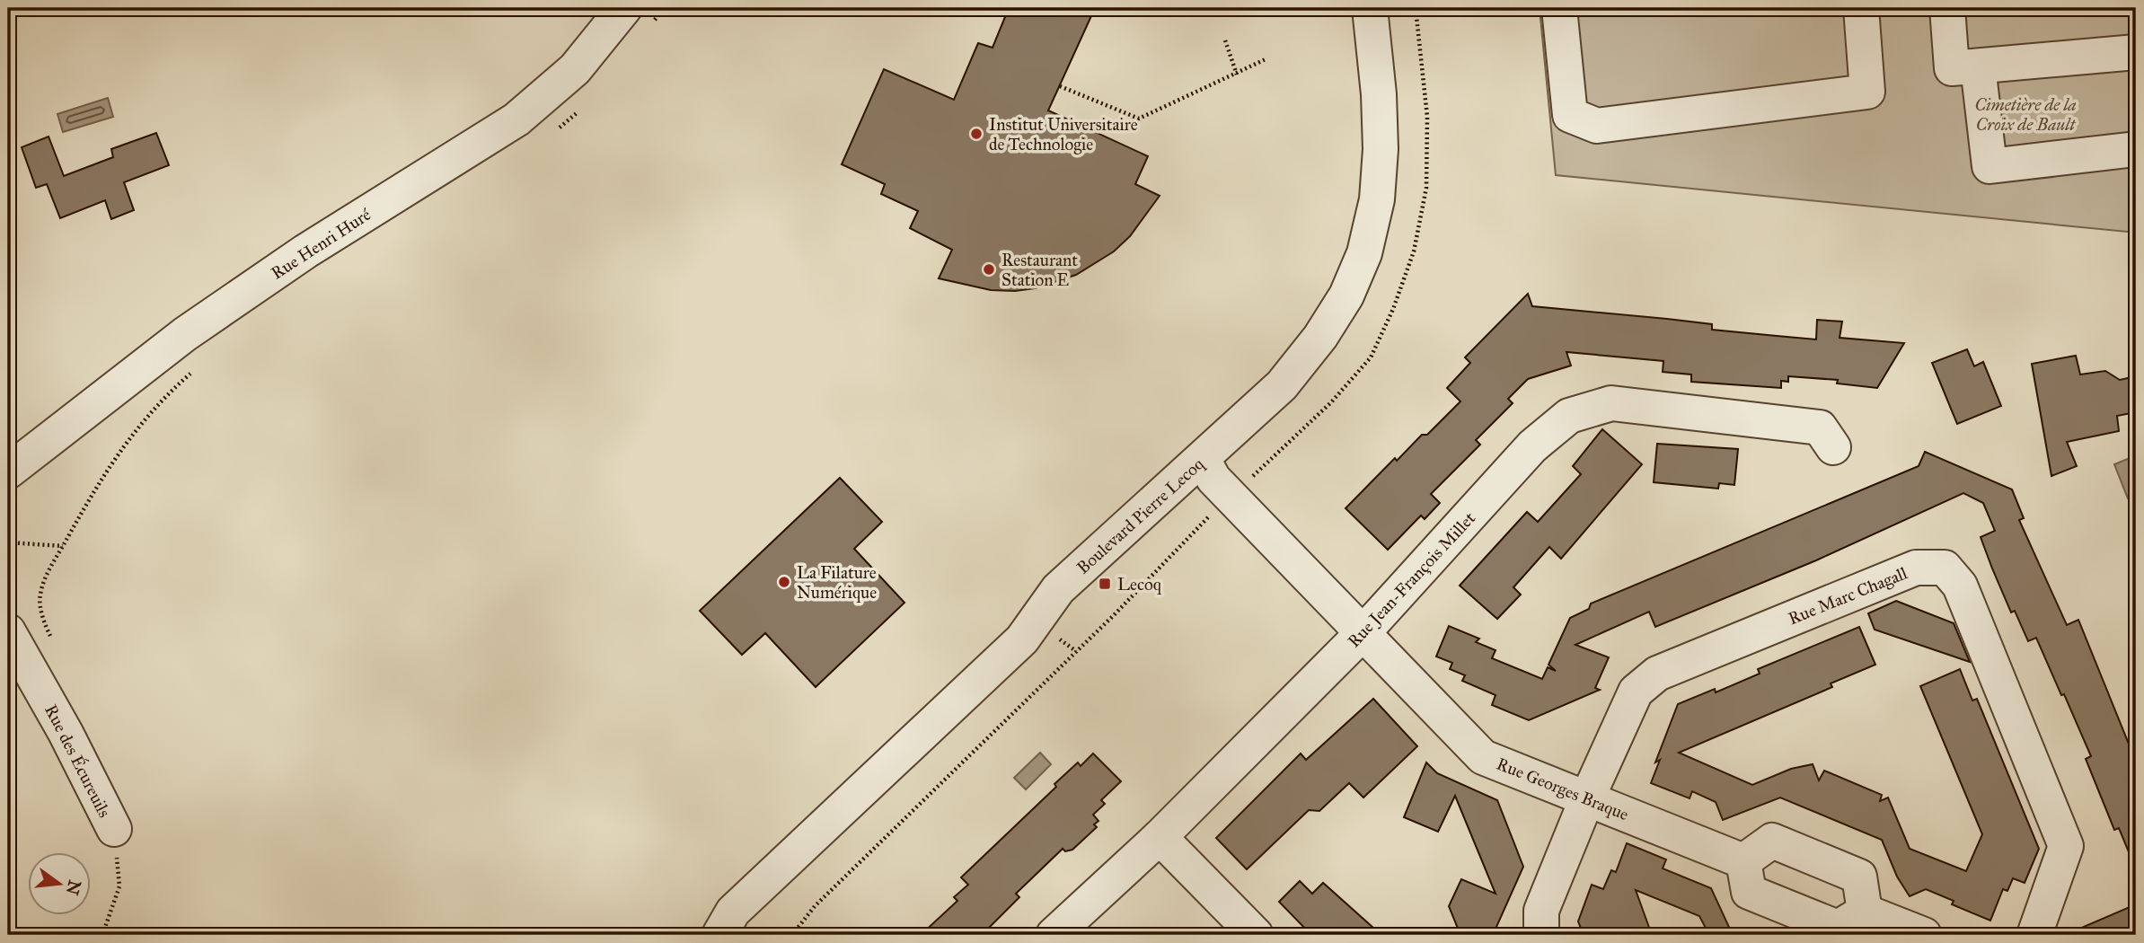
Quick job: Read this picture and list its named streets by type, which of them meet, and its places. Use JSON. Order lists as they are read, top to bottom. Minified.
{"streets":{"street":["Rue Henri Huré","Boulevard Pierre Lecoq","Rue Jean-François Millet","Rue Marc Chagall","Rue des Écureuils","Rue Georges Braque"]},"crossings":[["Boulevard Pierre Lecoq","Rue Georges Braque"],["Rue Jean-François Millet","Rue Georges Braque"],["Rue Marc Chagall","Rue Georges Braque"]],"parks":["Cimetière de la Croix de Bault"],"places":{"other":["Institut Universitaire de Technologie","Restaurant Station E","La Filature Numérique"],"transit":["Lecoq"]},"north":"right"}
